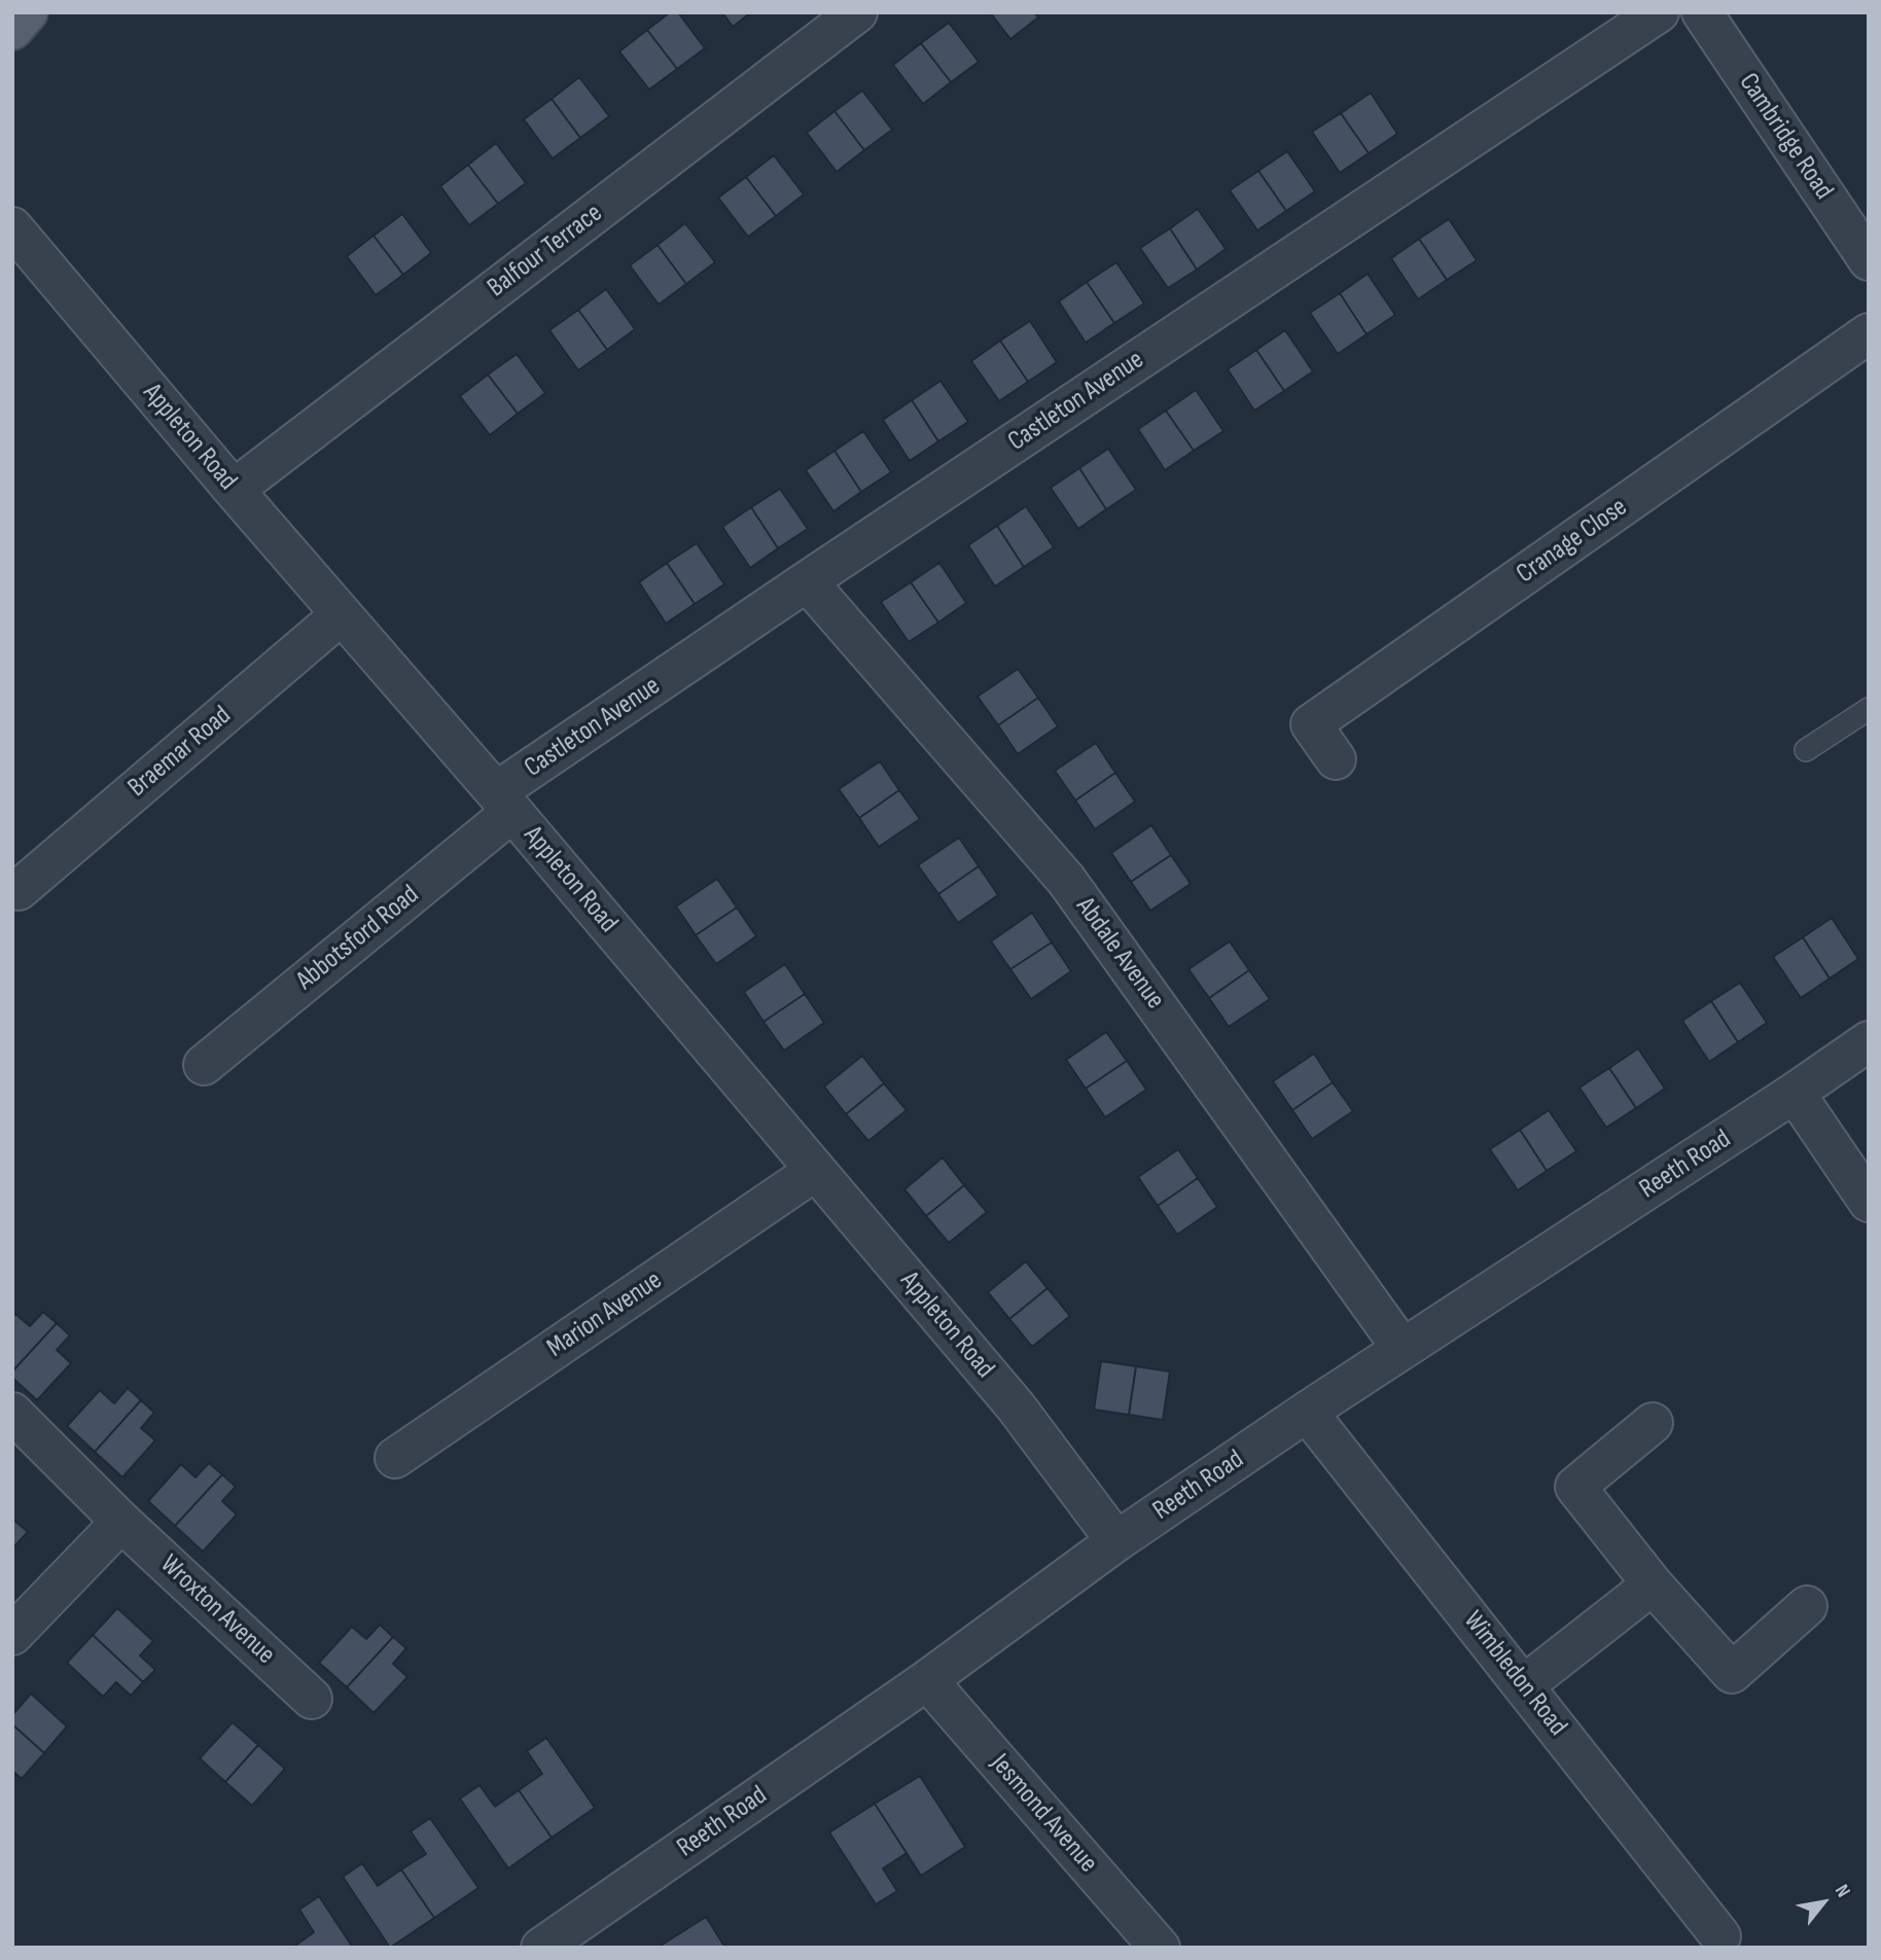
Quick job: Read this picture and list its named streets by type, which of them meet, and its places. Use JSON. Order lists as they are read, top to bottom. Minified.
{"streets":{"street":["Cambridge Road","Balfour Terrace","Castleton Avenue","Appleton Road","Cranage Close","Braemar Road","Abbotsford Road","Abdale Avenue","Reeth Road","Marion Avenue","Wroxton Avenue","Wimbledon Road","Jesmond Avenue"]},"crossings":[["Balfour Terrace","Appleton Road"],["Castleton Avenue","Appleton Road"],["Castleton Avenue","Abbotsford Road"],["Castleton Avenue","Abdale Avenue"],["Appleton Road","Braemar Road"],["Appleton Road","Abbotsford Road"],["Appleton Road","Reeth Road"],["Appleton Road","Marion Avenue"],["Abdale Avenue","Reeth Road"],["Reeth Road","Wimbledon Road"],["Reeth Road","Jesmond Avenue"]],"north":"top right"}
